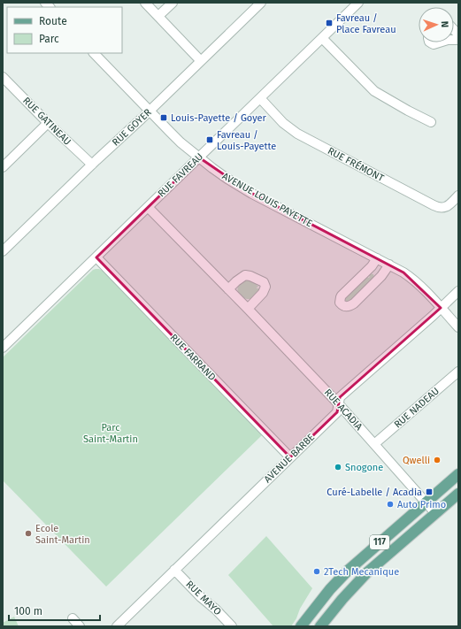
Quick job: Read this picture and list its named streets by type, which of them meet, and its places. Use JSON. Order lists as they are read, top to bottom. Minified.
{"streets":{"main road":["117"],"street":["RUE GATINEAU","RUE GOYER","RUE FRÉMONT","RUE FAVREAU","AVENUE LOUIS PAYETTE","RUE FARRAND","RUE NADEAU","RUE ACADIA","AVENUE BARBE","RUE MAYO"]},"crossings":[["RUE GATINEAU","RUE GOYER"],["RUE GOYER","AVENUE LOUIS PAYETTE"],["RUE FRÉMONT","RUE FAVREAU"],["RUE FAVREAU","AVENUE LOUIS PAYETTE"],["RUE FAVREAU","RUE FARRAND"],["RUE FAVREAU","RUE ACADIA"],["AVENUE LOUIS PAYETTE","AVENUE BARBE"],["RUE FARRAND","AVENUE BARBE"],["RUE NADEAU","RUE ACADIA"],["RUE ACADIA","AVENUE BARBE"],["RUE ACADIA","117"],["AVENUE BARBE","RUE MAYO"]],"parks":["Parc Saint-Martin"],"places":{"transit":["Favreau / Place Favreau","Louis-Payette / Goyer","Favreau / Louis-Payette","Curé-Labelle / Acadia"],"other":["Qwelli","Snogone","Auto Primo","Ecole Saint-Martin","2Tech Mecanique"]},"legend":["Route","Parc"],"scale_bar":"100 m","north":"right"}
